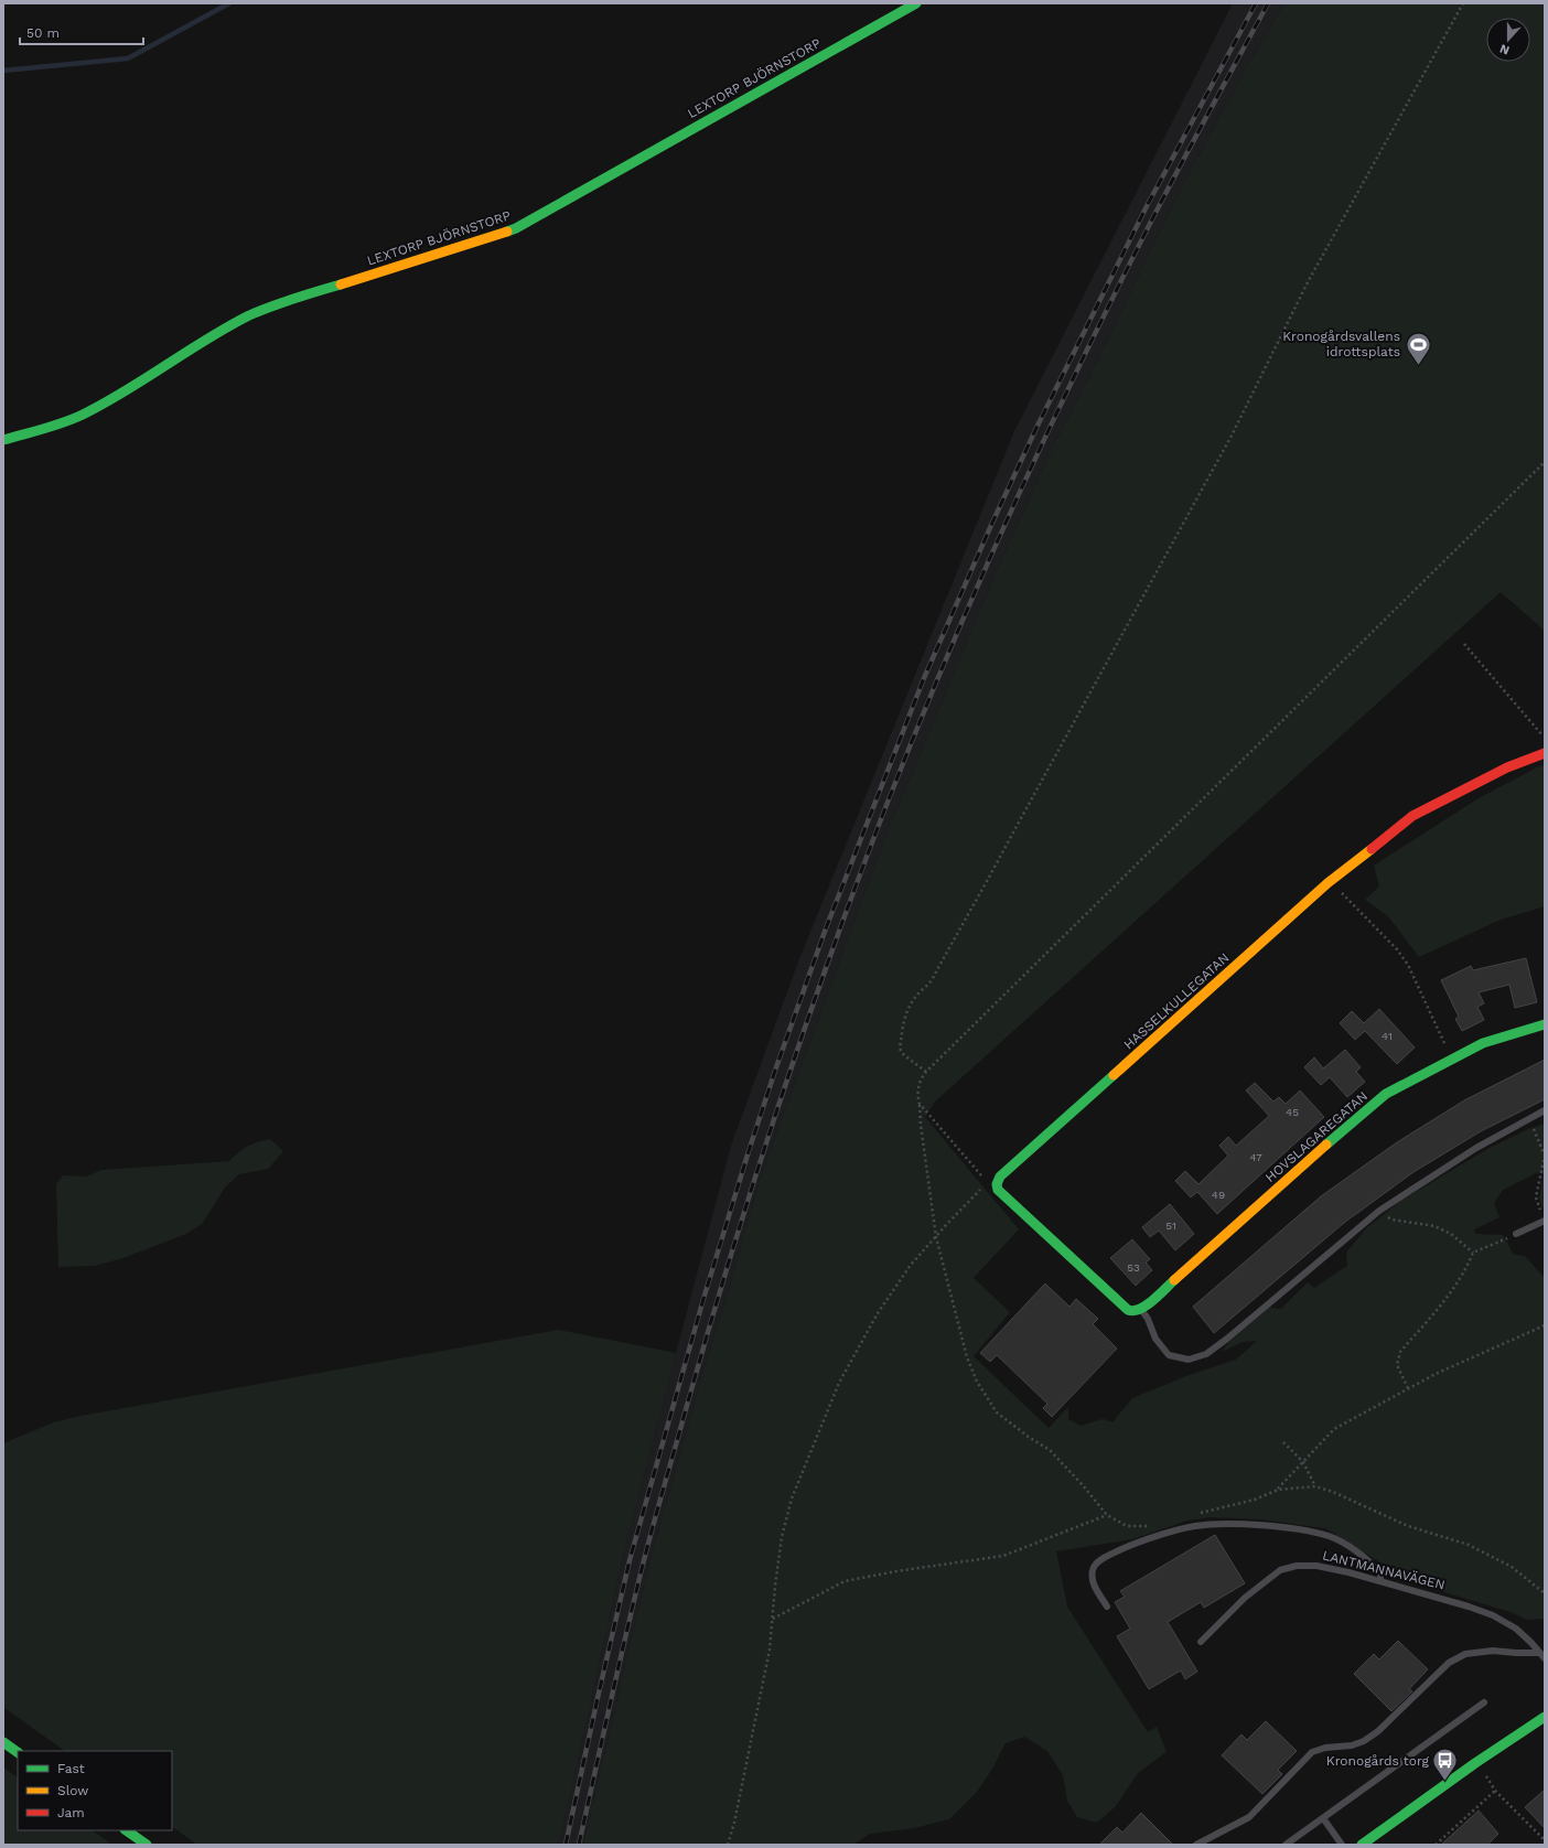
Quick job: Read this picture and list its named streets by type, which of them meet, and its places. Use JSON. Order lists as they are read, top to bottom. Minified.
{"streets":{"street":["LEXTORP BJÖRNSTORP","HASSELKULLEGATAN","HOVSLAGAREGATAN"],"lane":["LANTMANNAVÄGEN"]},"places":{"sports":["Kronogårdsvallens idrottsplats"],"bus stop":["Kronogårds torg"]},"house_numbers":["41","45","47","49","51","53"],"legend":["Fast","Slow","Jam"],"scale_bar":"50 m","north":"bottom"}
